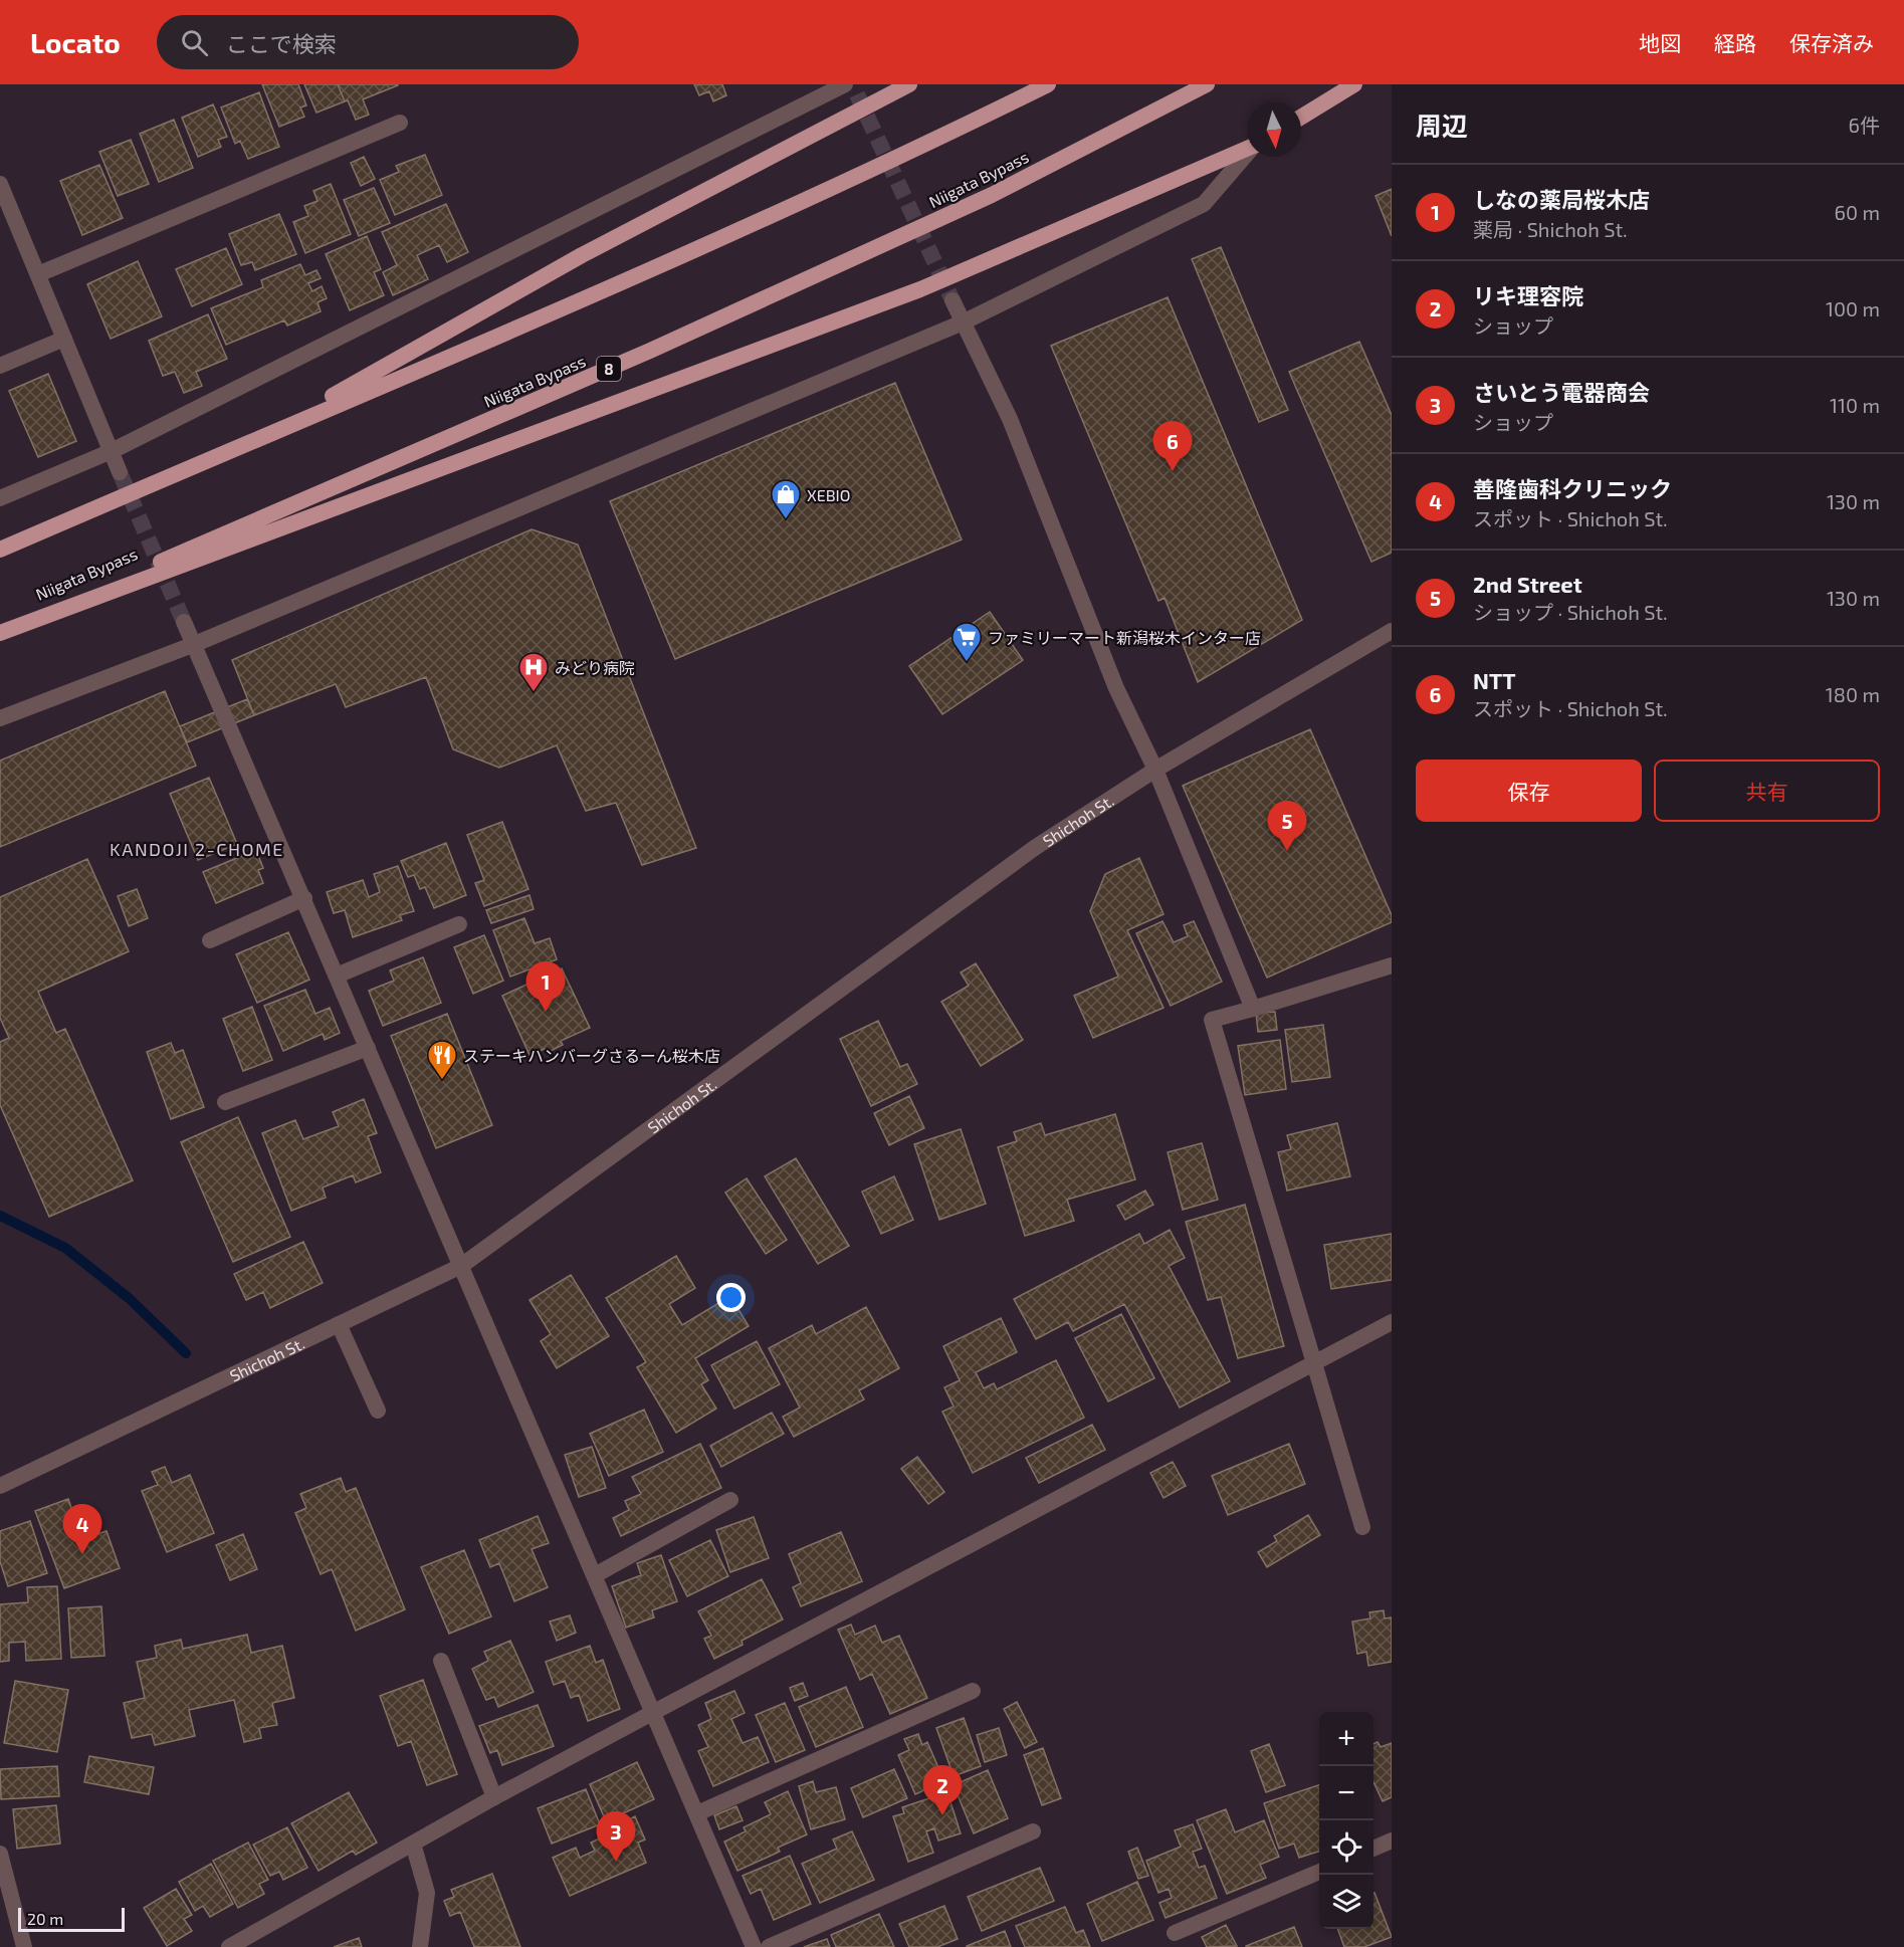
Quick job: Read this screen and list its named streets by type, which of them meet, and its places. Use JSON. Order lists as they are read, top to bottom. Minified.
{"streets":{"highway":["Niigata Bypass","8"],"street":["Shichoh St."]},"districts":["KANDOJI 2-CHOME"],"places":{"shop":["XEBIO"],"supermarket":["ファミリーマート新潟桜木インター店"],"hospital":["みどり病院"],"restaurant":["ステーキハンバーグさるーん桜木店"]},"scale_bar":"20 m","north":"bottom","page":{"header":"Locato","search":"ここで検索","nav":["地図","経路","保存済み"],"heading":["周辺","6件"],"list":[{"mark":"1","name":"しなの薬局桜木店","note":"薬局 · Shichoh St.","value":"60 m"},{"mark":"2","name":"リキ理容院","note":"ショップ","value":"100 m"},{"mark":"3","name":"さいとう電器商会","note":"ショップ","value":"110 m"},{"mark":"4","name":"善隆歯科クリニック","note":"スポット · Shichoh St.","value":"130 m"},{"mark":"5","name":"2nd Street","note":"ショップ · Shichoh St.","value":"130 m"},{"mark":"6","name":"NTT","note":"スポット · Shichoh St.","value":"180 m"}],"pins":["6","5","1","4","2","3"],"buttons":["保存","共有"],"map_buttons":["+","−"],"scale":"20 m"}}
